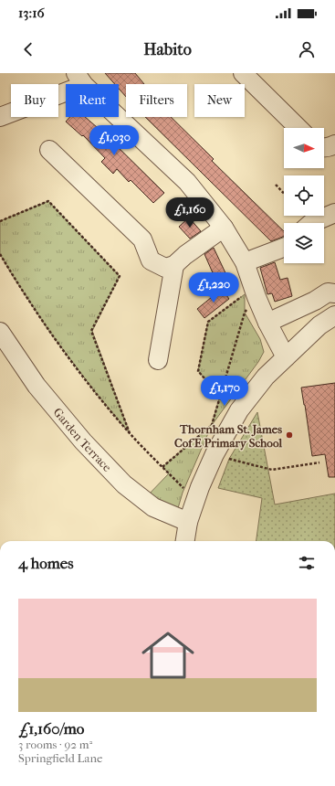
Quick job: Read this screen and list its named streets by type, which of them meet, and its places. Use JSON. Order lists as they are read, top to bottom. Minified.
{"streets":{"street":["Garden Terrace"]},"places":["Thornham St. James CofE Primary School"],"north":"right","page":{"status":"13:16","header":"Habito","chip":["Buy","Rent","Filters","New"],"price":["£1,030","£1,160","£1,220","£1,170"],"heading":"4 homes","list":[{"name":"£1,160/mo","note":"3 rooms · 92 m² · Springfield Lane"}]}}
